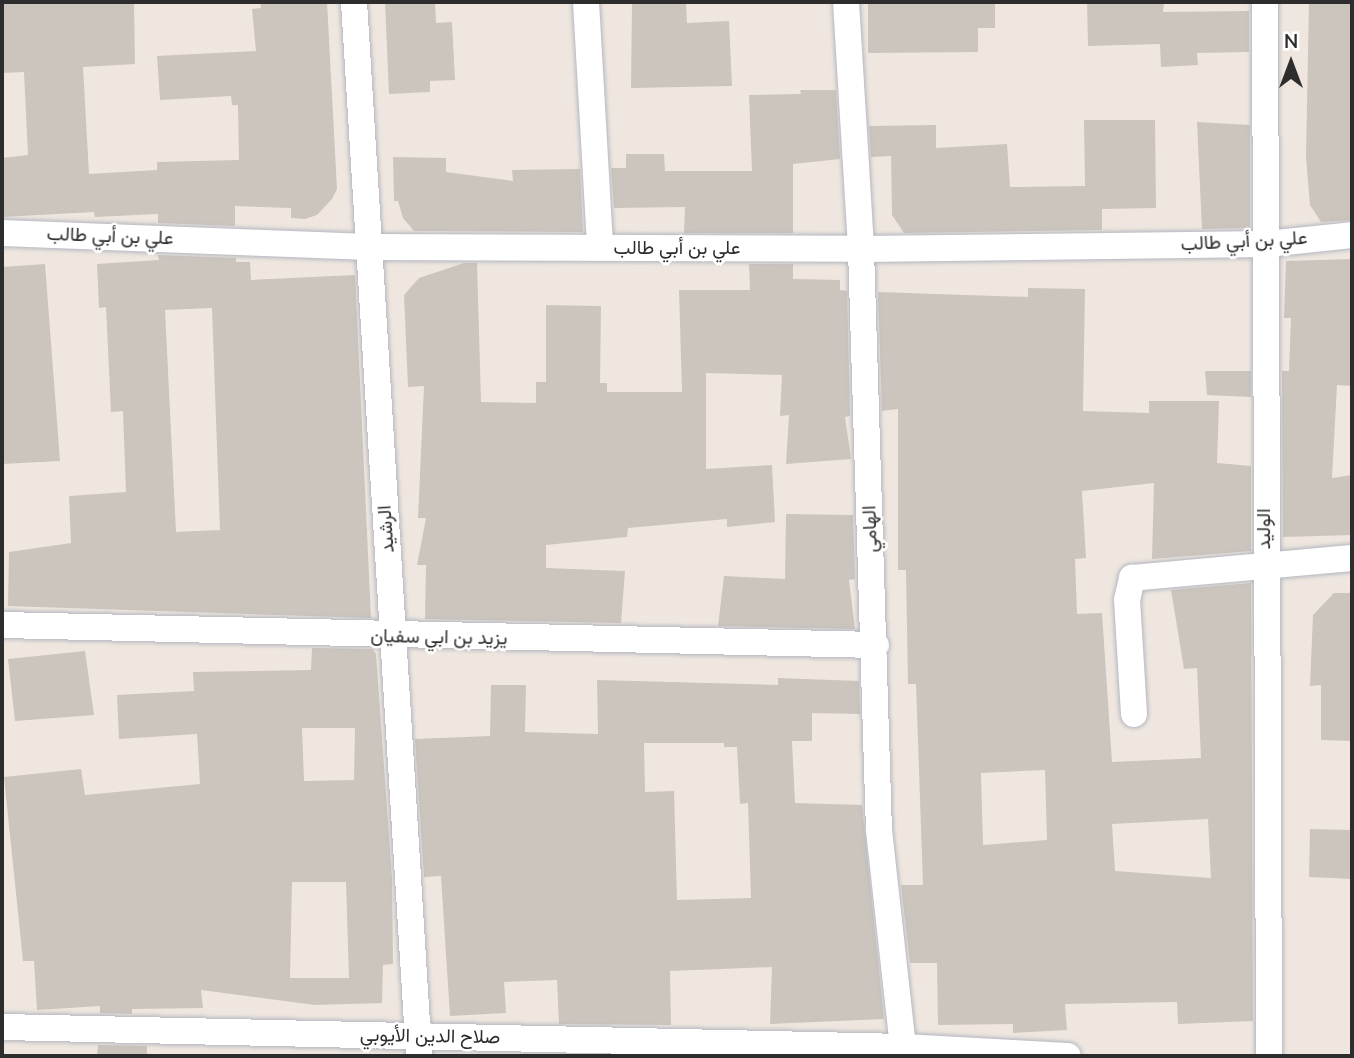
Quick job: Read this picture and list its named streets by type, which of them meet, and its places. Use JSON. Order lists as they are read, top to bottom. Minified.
{"streets":{"street":["علي بن أبي طالب","الرشيد","الهامي","الوليد","يزيد بن ابي سفيان","صلاح الدين الأيوبي"]},"crossings":[["علي بن أبي طالب","الرشيد"],["علي بن أبي طالب","الهامي"],["علي بن أبي طالب","الوليد"],["الرشيد","يزيد بن ابي سفيان"],["الرشيد","صلاح الدين الأيوبي"],["الهامي","يزيد بن ابي سفيان"],["الهامي","صلاح الدين الأيوبي"]],"north":"top"}
